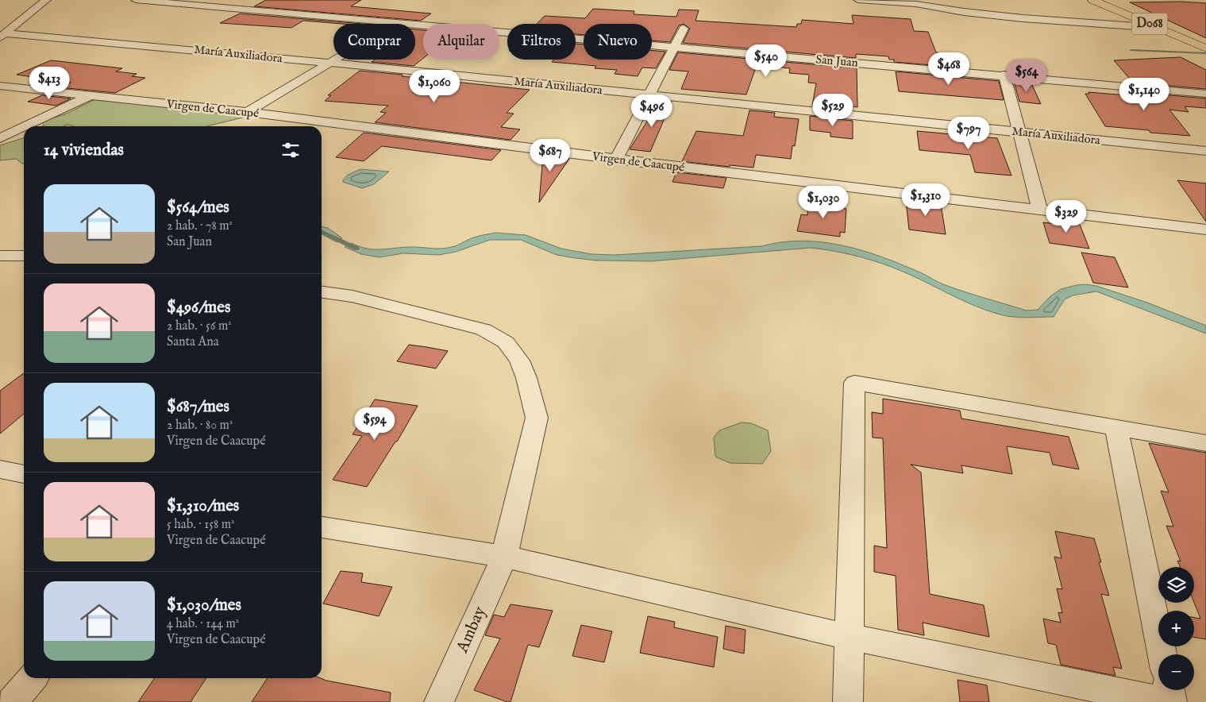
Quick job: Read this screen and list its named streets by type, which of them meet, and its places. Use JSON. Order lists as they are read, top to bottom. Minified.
{"streets":{"main road":["D068"],"street":["María Auxiliadora","San Juan","Virgen de Caacupé","Ambay"]},"page":{"chip":["Comprar","Alquilar","Filtros","Nuevo"],"price":["$540","$468","$564","$413","$1,060","$1,140","$529","$496","$797","$687","$1,310","$1,030","$329","$594"],"heading":"14 viviendas","list":[{"name":"$564/mes","note":"2 hab. · 78 m² · San Juan"},{"name":"$496/mes","note":"2 hab. · 56 m² · Santa Ana"},{"name":"$687/mes","note":"2 hab. · 80 m² · Virgen de Caacupé"},{"name":"$1,310/mes","note":"5 hab. · 158 m² · Virgen de Caacupé"},{"name":"$1,030/mes","note":"4 hab. · 144 m² · Virgen de Caacupé"}],"map_buttons":["+","−"]}}
